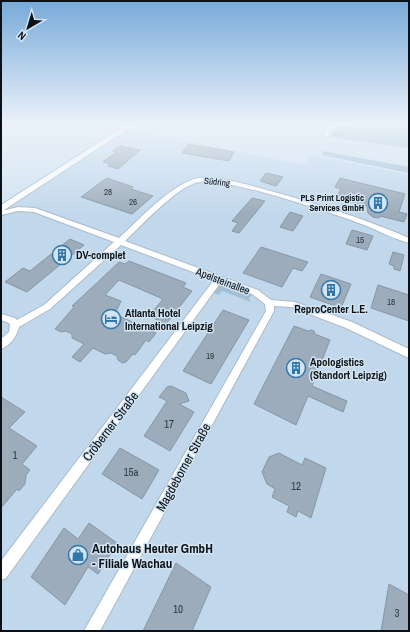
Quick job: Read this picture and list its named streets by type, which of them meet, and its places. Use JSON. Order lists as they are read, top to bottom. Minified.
{"streets":{"street":["Südring","Apelsteinallee","Cröberner Straße","Magdeborner Straße"]},"crossings":[["Südring","Apelsteinallee"],["Apelsteinallee","Cröberner Straße"],["Apelsteinallee","Magdeborner Straße"]],"places":{"building":["PLS Print Logistic Services GmbH","DV-complet","ReproCenter L.E.","Apologistics (Standort Leipzig)"],"hotel":["Atlanta Hotel International Leipzig"],"shop":["Autohaus Heuter GmbH - Filiale Wachau"]},"house_numbers":["28","26","15","18","19","17","1","15a","12","10","3"],"north":"bottom left"}
